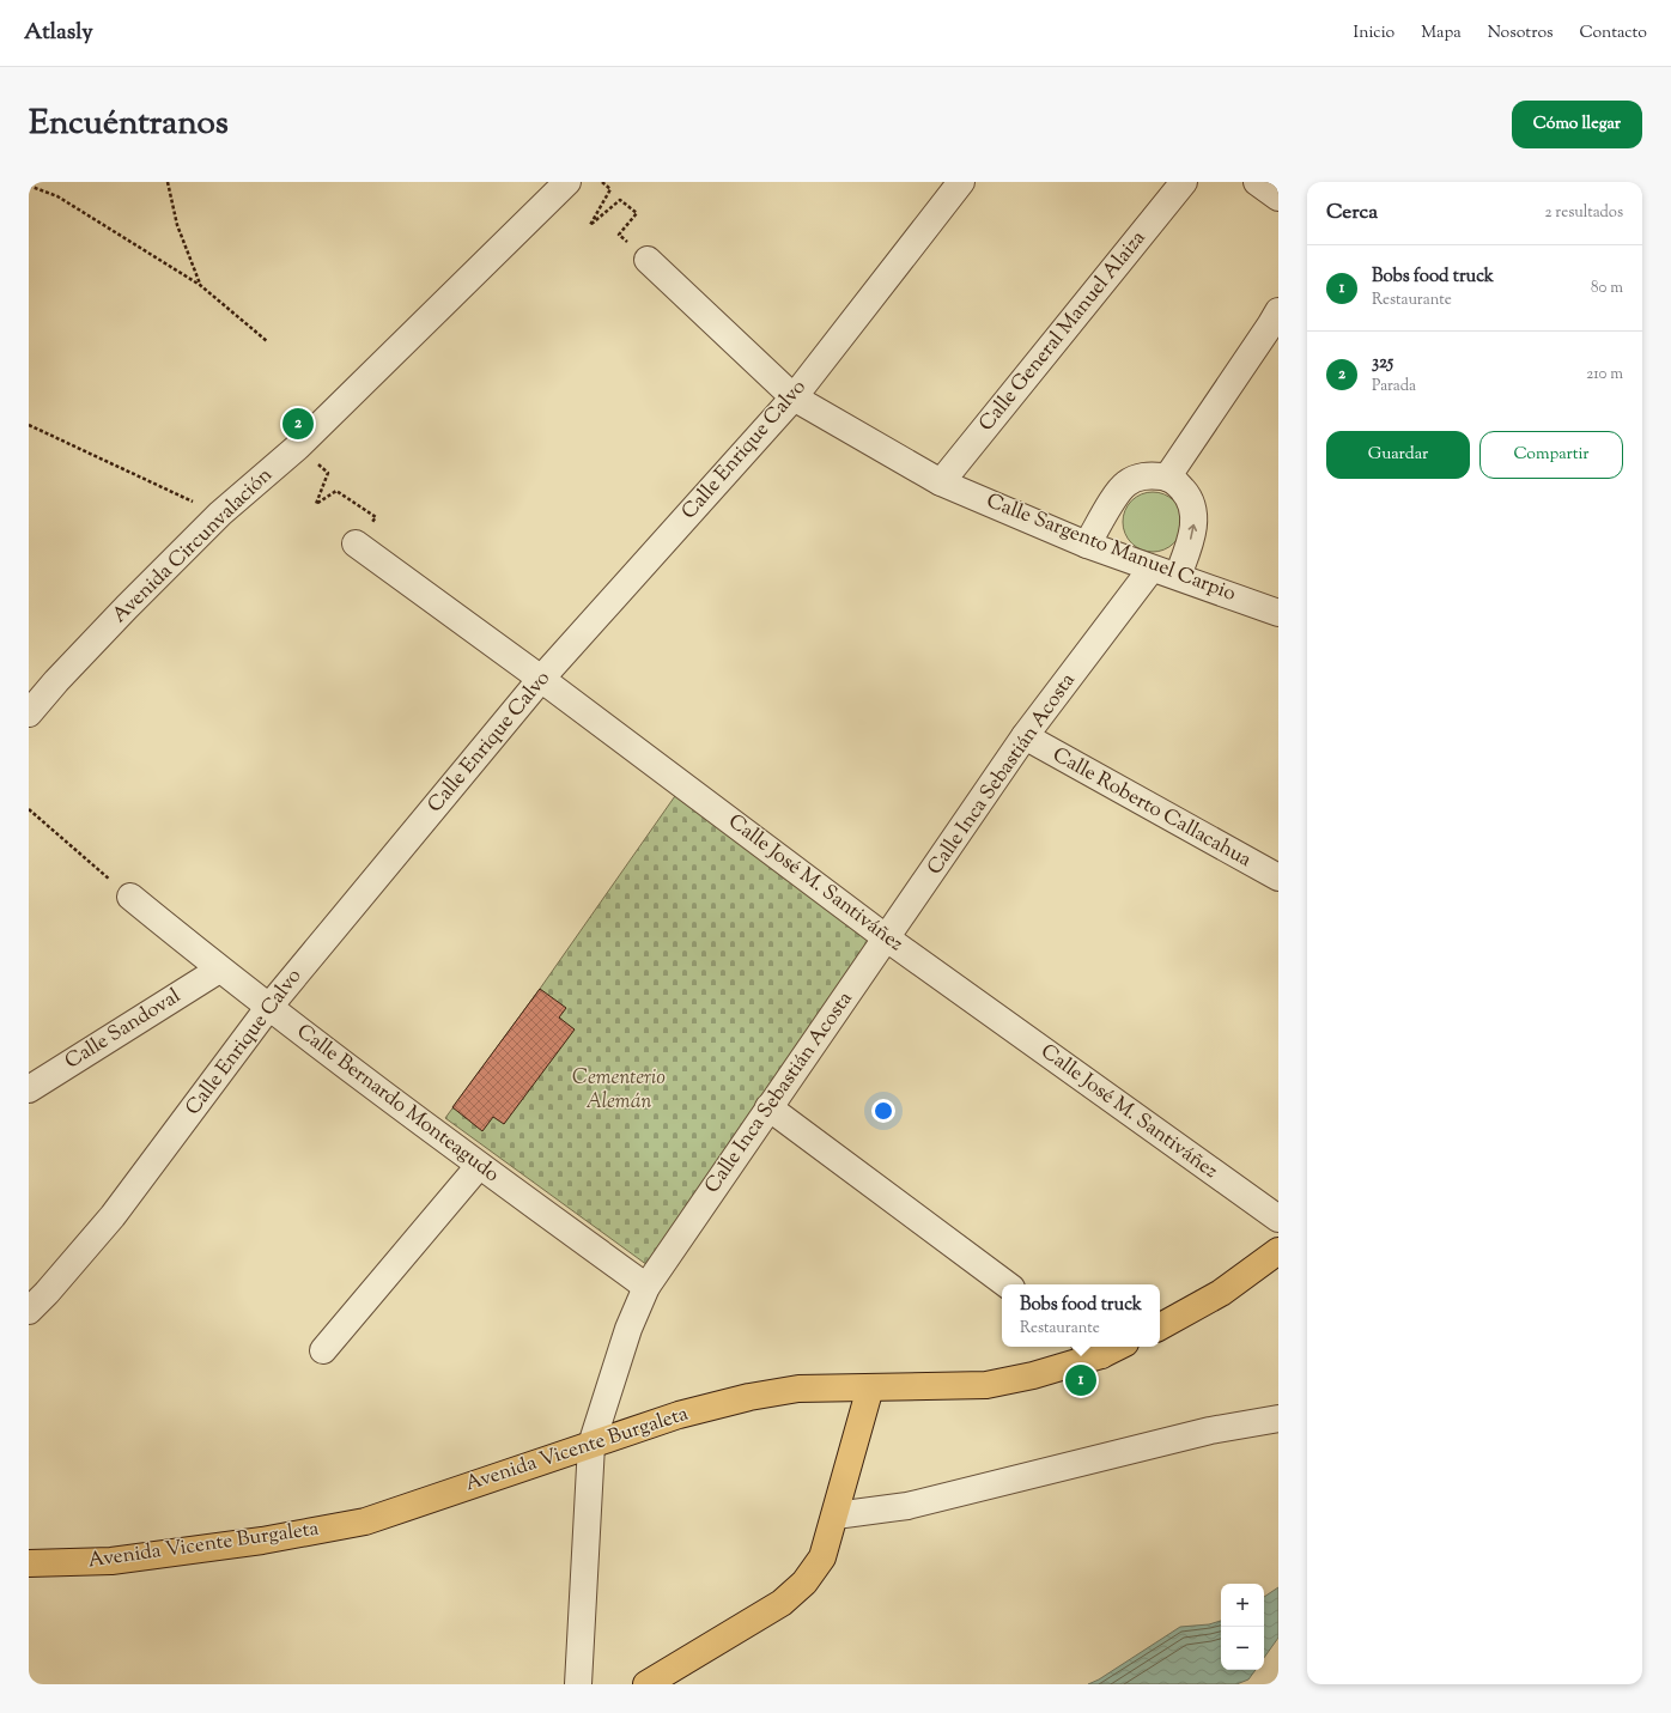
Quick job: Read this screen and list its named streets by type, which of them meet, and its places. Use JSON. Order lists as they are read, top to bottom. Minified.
{"streets":{"main road":["Avenida Vicente Burgaleta"],"street":["Calle General Manuel Alaiza","Calle Enrique Calvo","Avenida Circunvalación","Calle Sargento Manuel Carpio","Calle Inca Sebastián Acosta","Calle Roberto Callacahua","Calle José M. Santiváñez","Calle Sandoval","Calle Bernardo Monteagudo"]},"crossings":[["Calle General Manuel Alaiza","Calle Sargento Manuel Carpio"],["Calle Enrique Calvo","Calle Sargento Manuel Carpio"],["Calle Enrique Calvo","Calle José M. Santiváñez"],["Calle Enrique Calvo","Calle Bernardo Monteagudo"],["Calle Sargento Manuel Carpio","Calle Inca Sebastián Acosta"],["Calle Inca Sebastián Acosta","Calle Roberto Callacahua"],["Calle Inca Sebastián Acosta","Calle José M. Santiváñez"],["Calle Inca Sebastián Acosta","Calle Bernardo Monteagudo"],["Calle Inca Sebastián Acosta","Avenida Vicente Burgaleta"],["Calle Sandoval","Calle Bernardo Monteagudo"]],"parks":["Cementerio Alemán"],"page":{"header":"Atlasly","nav":["Inicio","Mapa","Nosotros","Contacto"],"title":"Encuéntranos","buttons":["Cómo llegar",["Guardar","Compartir"]],"heading":["Cerca","2 resultados"],"list":[{"mark":"1","name":"Bobs food truck","note":"Restaurante","value":"80 m"},{"mark":"2","name":"325","note":"Parada","value":"210 m"}],"pins":["2","1"],"popup":["Bobs food truck","Restaurante"],"map_buttons":["+","−"]}}
